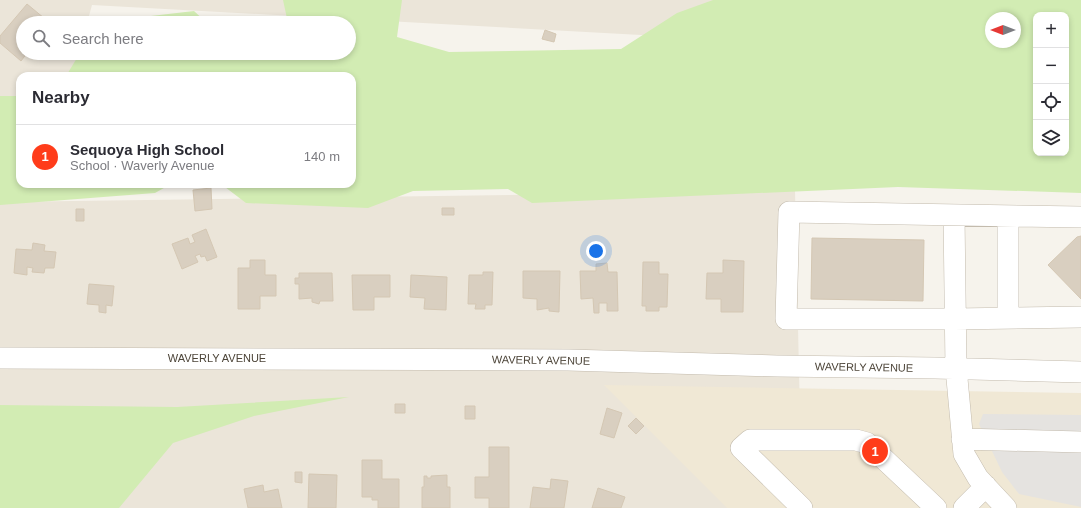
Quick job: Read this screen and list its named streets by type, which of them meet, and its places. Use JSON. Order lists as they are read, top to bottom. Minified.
{"streets":{"street":["WAVERLY AVENUE"]},"north":"left","page":{"map_buttons":["+","−"],"search":"Search here","heading":"Nearby","list":[{"mark":"1","name":"Sequoya High School","note":"School · Waverly Avenue","value":"140 m"}],"pins":"1"}}
